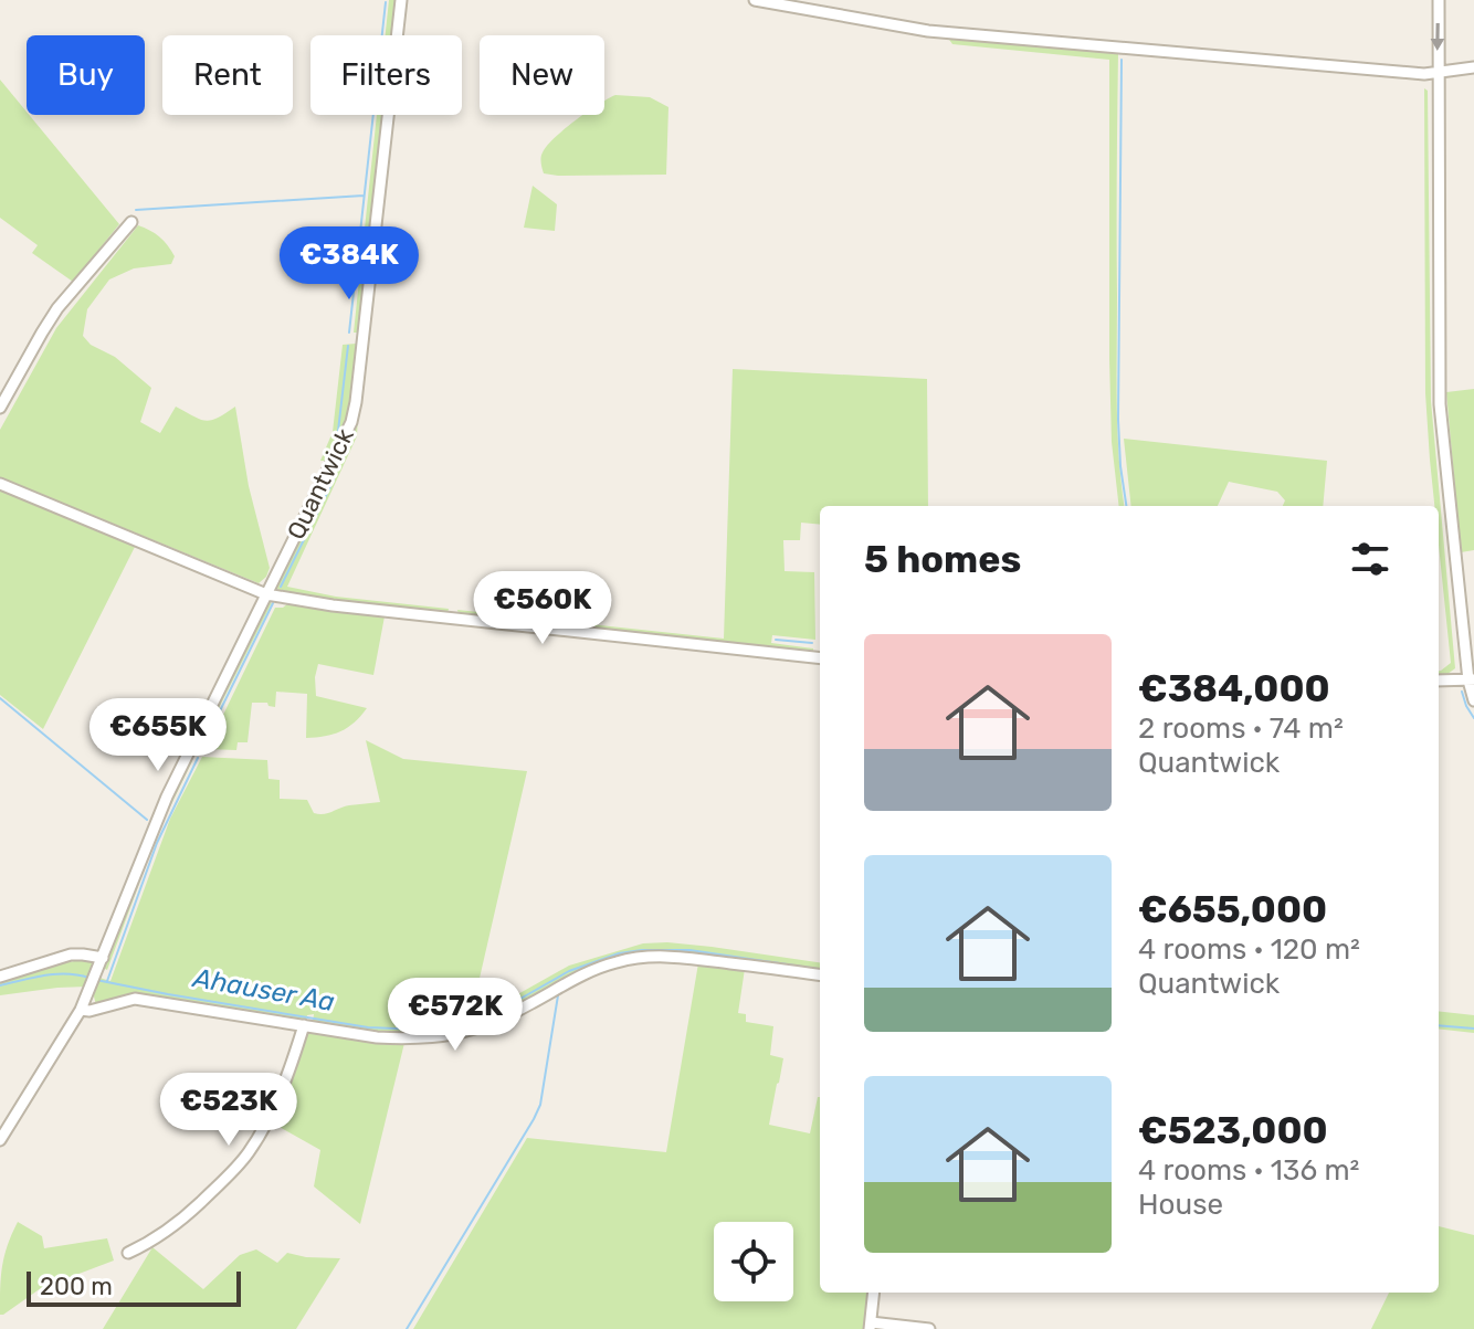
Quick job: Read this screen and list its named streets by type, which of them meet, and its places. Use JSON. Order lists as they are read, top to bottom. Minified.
{"streets":{"street":["Quantwick"]},"water":["Ahauser Aa"],"scale_bar":"200 m","page":{"chip":["Buy","Rent","Filters","New"],"price":["€384K","€560K","€655K","€572K","€523K"],"heading":"5 homes","list":[{"name":"€384,000","note":"2 rooms · 74 m² · Quantwick"},{"name":"€655,000","note":"4 rooms · 120 m² · Quantwick"},{"name":"€523,000","note":"4 rooms · 136 m² · House"}],"scale":"200 m"}}
